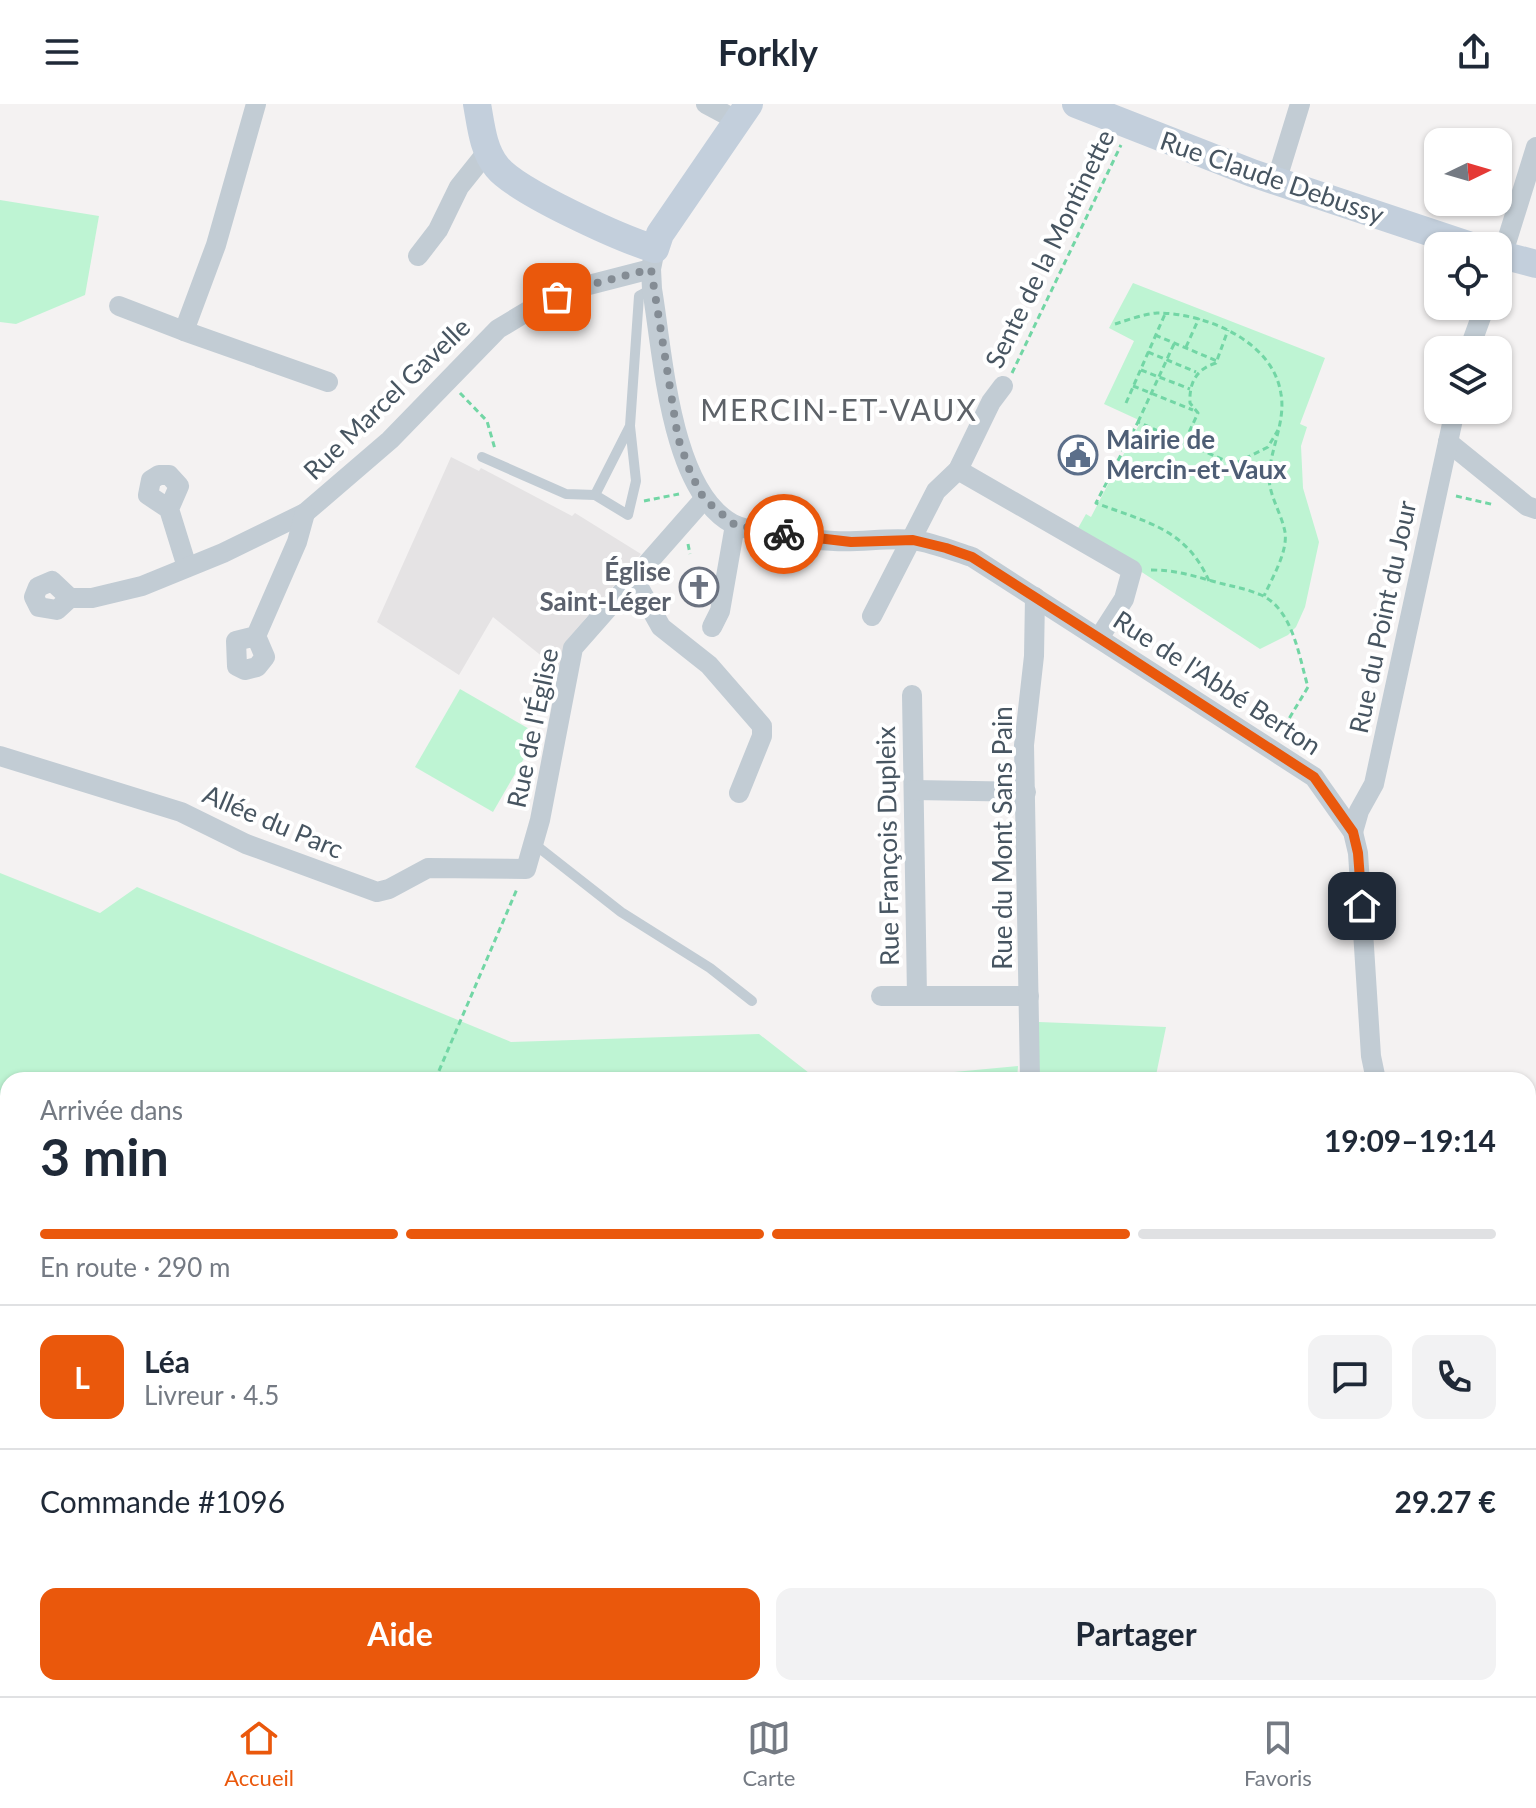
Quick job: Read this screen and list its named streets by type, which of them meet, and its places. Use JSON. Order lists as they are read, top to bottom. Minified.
{"streets":{"street":["Rue Claude Debussy","Rue Marcel Gavelle","Rue du Point du Jour","Rue de l'Abbé Berton","Rue de l'Église","Allée du Parc","Rue du Mont Sans Pain","Rue François Dupleix"],"path":["Sente de la Montinette"]},"crossings":[["Rue Claude Debussy","Sente de la Montinette"],["Rue du Point du Jour","Rue de l'Abbé Berton"],["Rue de l'Abbé Berton","Rue du Mont Sans Pain"],["Rue de l'Église","Allée du Parc"]],"districts":["MERCIN-ET-VAUX"],"places":{"public building":["Mairie de Mercin-et-Vaux"],"church":["Église Saint-Léger"]},"north":"right","page":{"header":"Forkly","heading":["3 min","Arrivée dans","19:09–19:14"],"panel":["Léa","Livreur · 4.5","Commande #1096","29.27 €"],"bar":"En route · 290 m","round":"L","buttons":["Aide","Partager"],"tabs":["Accueil","Carte","Favoris"]}}
